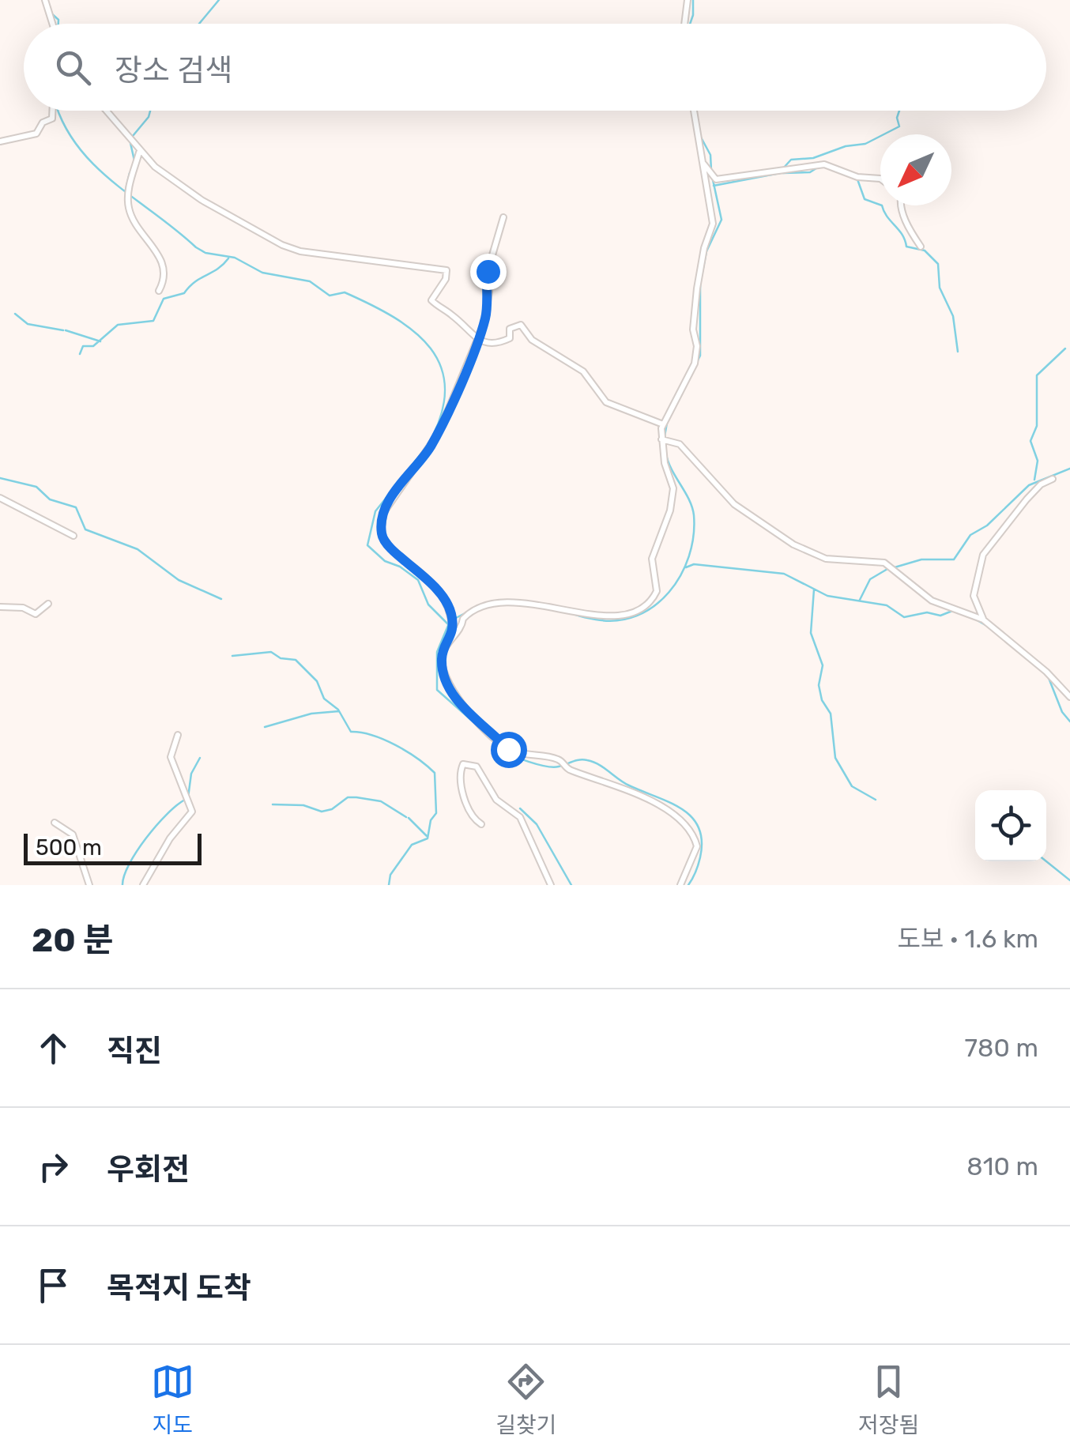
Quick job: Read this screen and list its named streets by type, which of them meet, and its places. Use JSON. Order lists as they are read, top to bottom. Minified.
{"scale_bar":"500 m","north":"bottom left","page":{"search":"장소 검색","scale":"500 m","heading":["20 분","도보 · 1.6 km"],"list":[["직진","780 m"],["우회전","810 m"],"목적지 도착"],"nav":["지도","길찾기","저장됨"]}}
